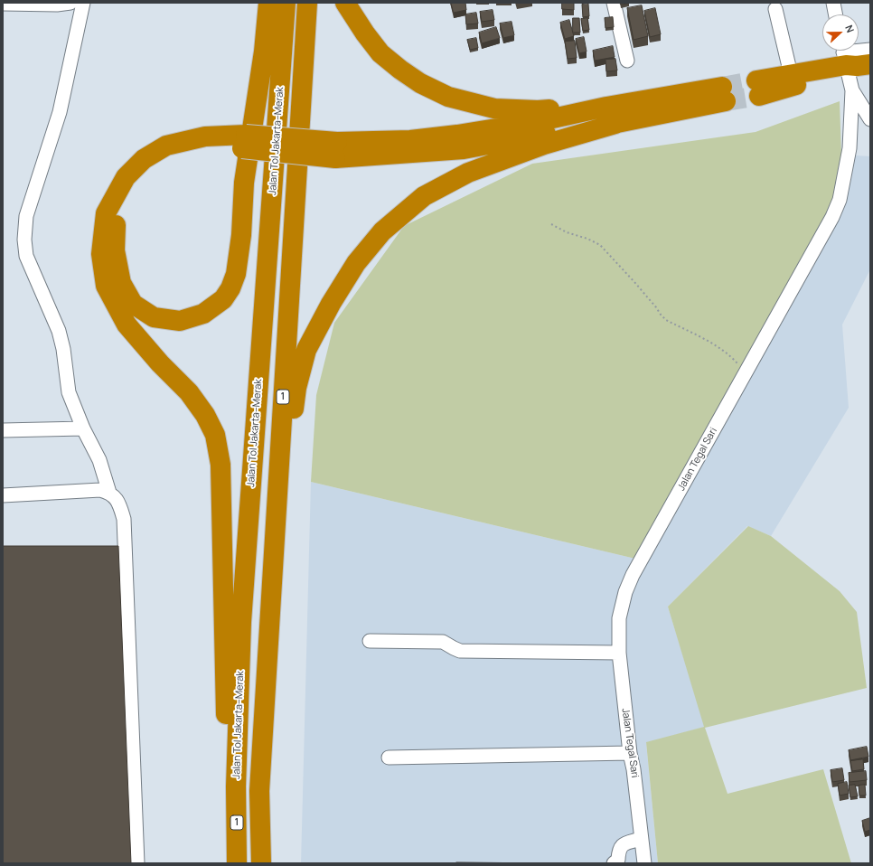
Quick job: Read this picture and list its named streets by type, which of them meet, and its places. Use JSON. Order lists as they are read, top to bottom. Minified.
{"streets":{"highway":["Jalan Tol Jakarta–Merak","1"],"street":["Jalan Tegal Sari"]},"north":"right"}
